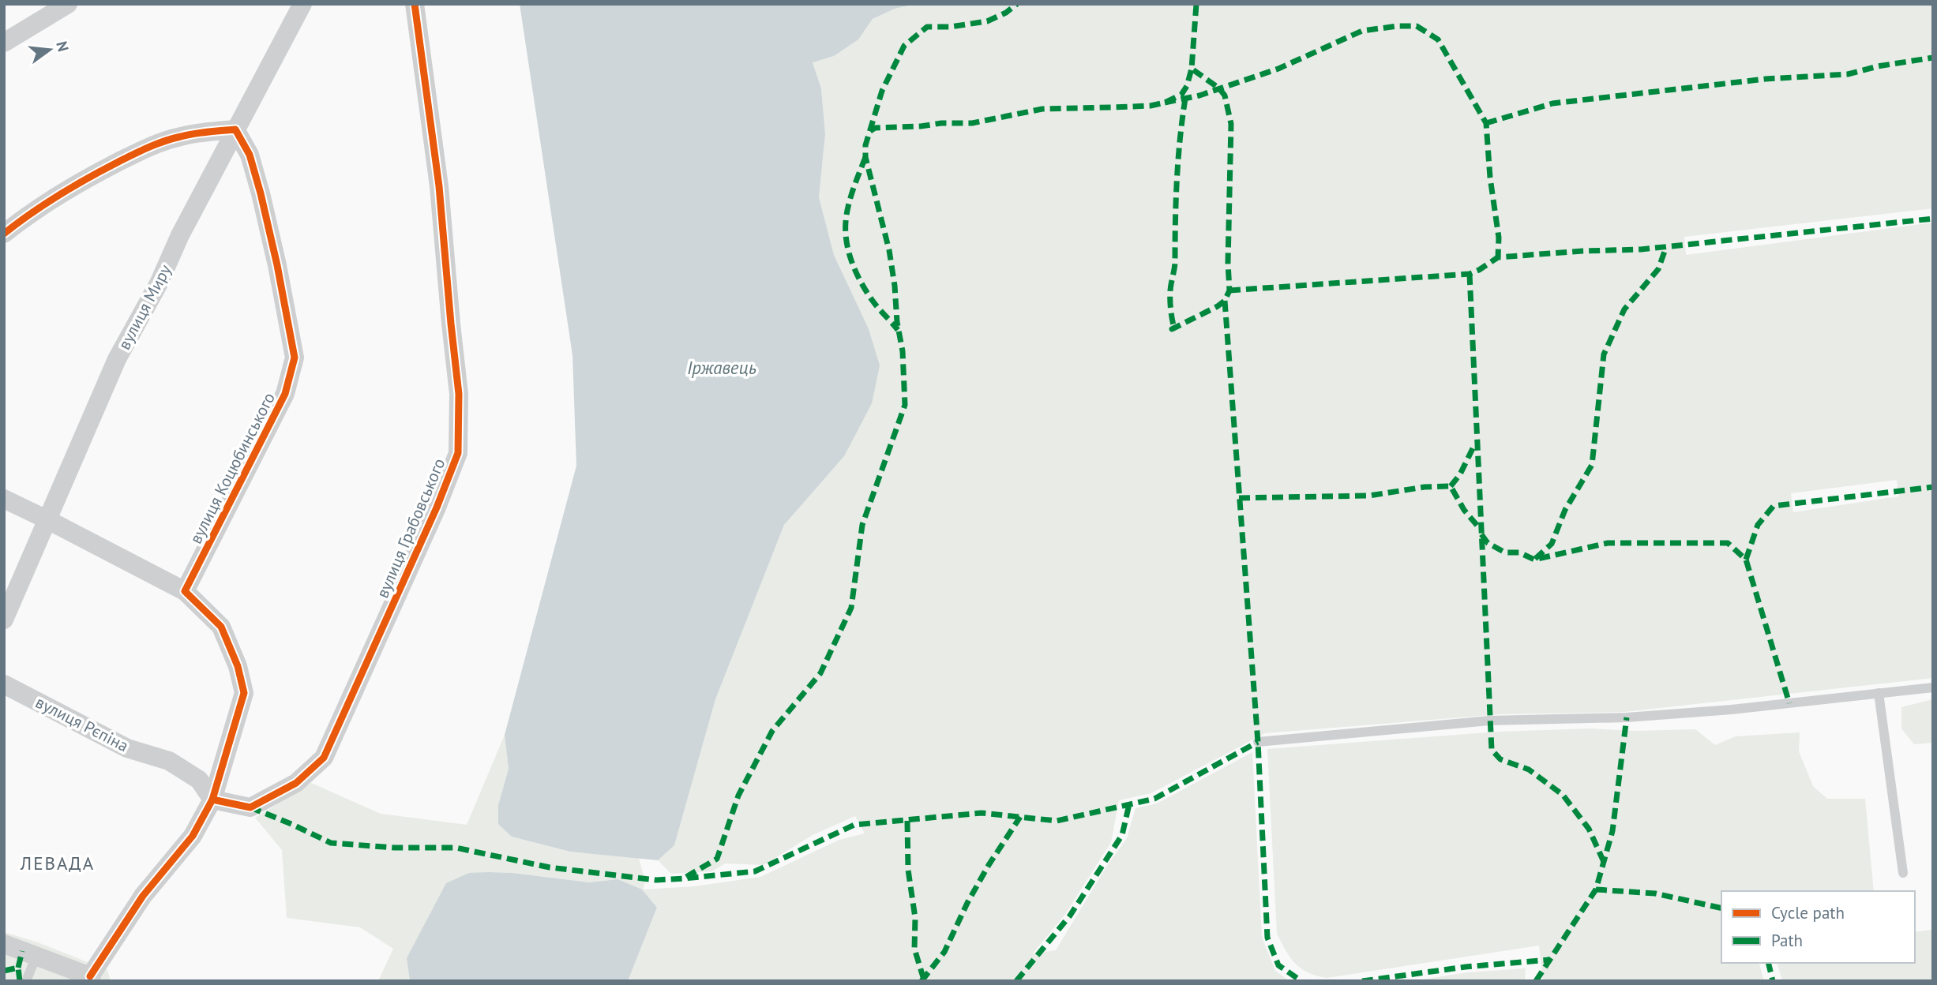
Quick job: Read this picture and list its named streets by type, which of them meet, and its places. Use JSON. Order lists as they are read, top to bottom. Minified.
{"streets":{"street":["вулиця Миру","вулиця Коцюбинського","вулиця Грабовського","вулиця Рєпіна"]},"crossings":[["вулиця Миру","вулиця Коцюбинського"],["вулиця Грабовського","вулиця Рєпіна"]],"districts":["ЛЕВАДА"],"water":["Іржавець"],"legend":["Cycle path","Path"],"north":"right"}
